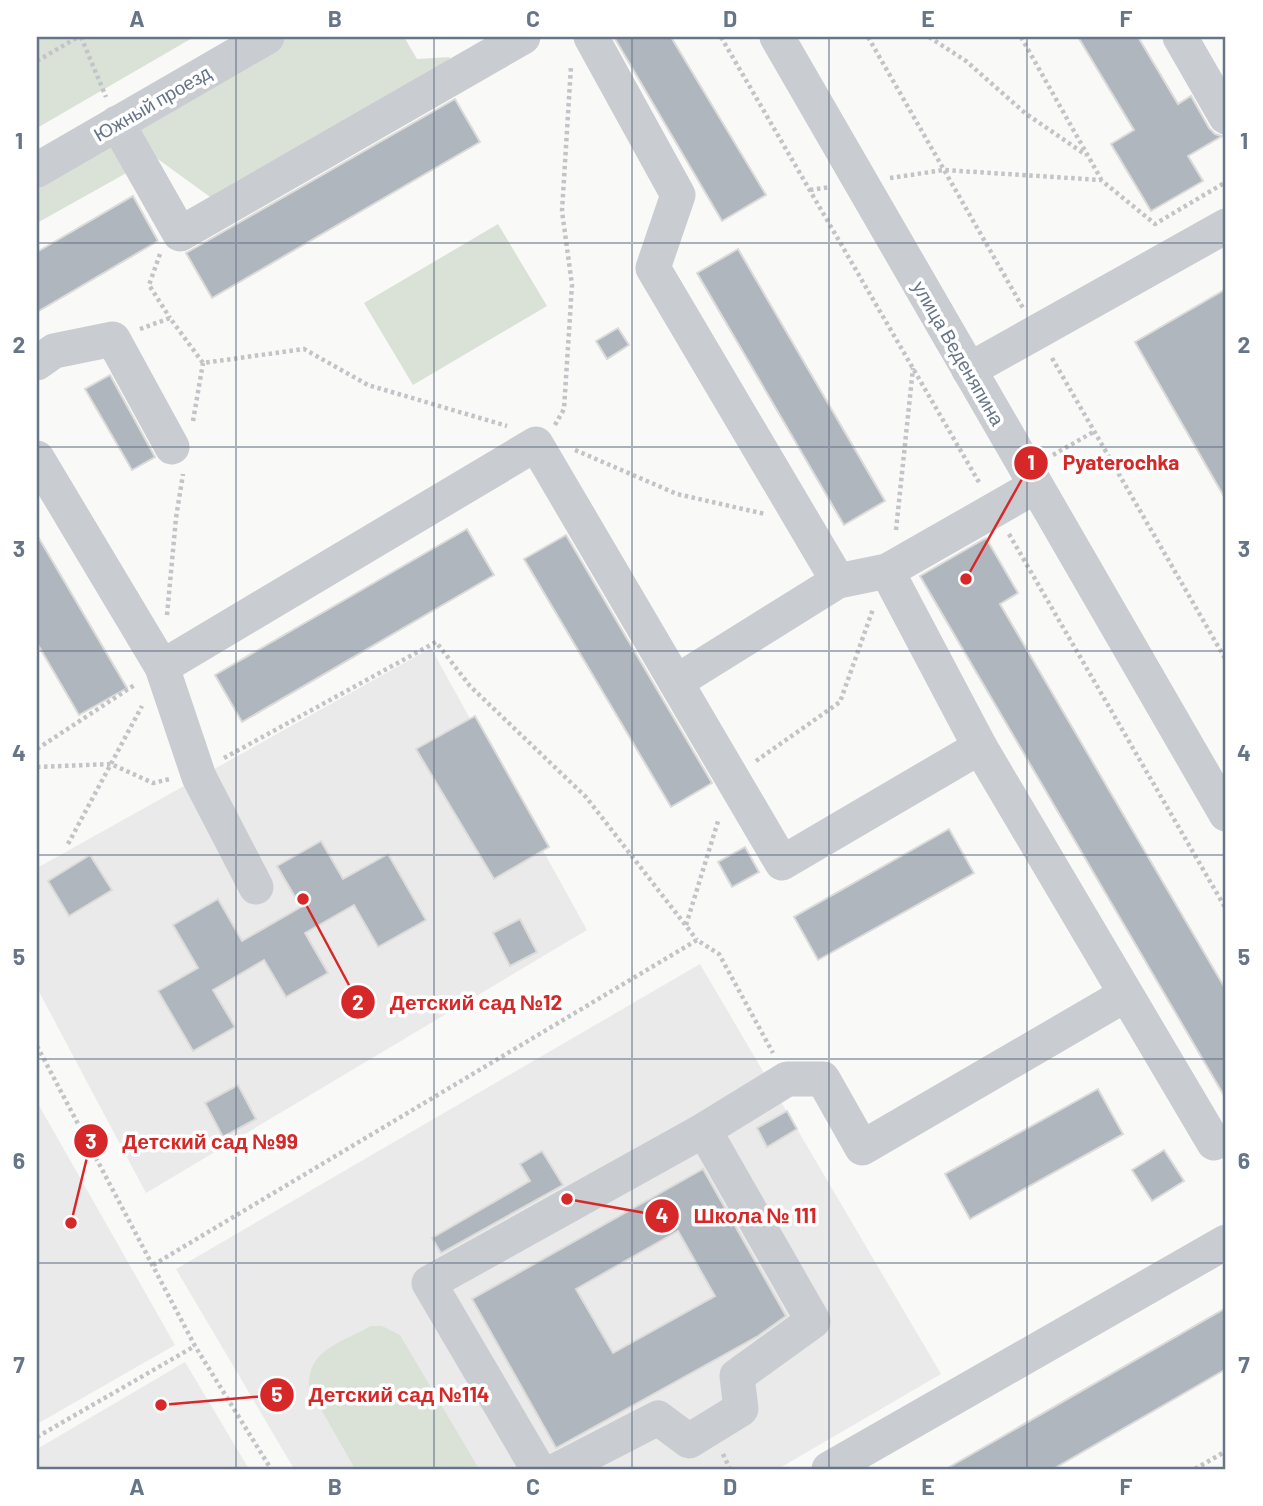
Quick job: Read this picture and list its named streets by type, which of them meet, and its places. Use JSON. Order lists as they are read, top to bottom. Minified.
{"streets":{"street":["Южный проезд","улица Веденяпина"]},"places":["Pyaterochka","Детский сад №12","Школа № 111","Детский сад №99","Детский сад №114"],"grid":{"columns":["A","B","C","D","E","F"],"rows":["1","2","3","4","5","6","7"]}}
